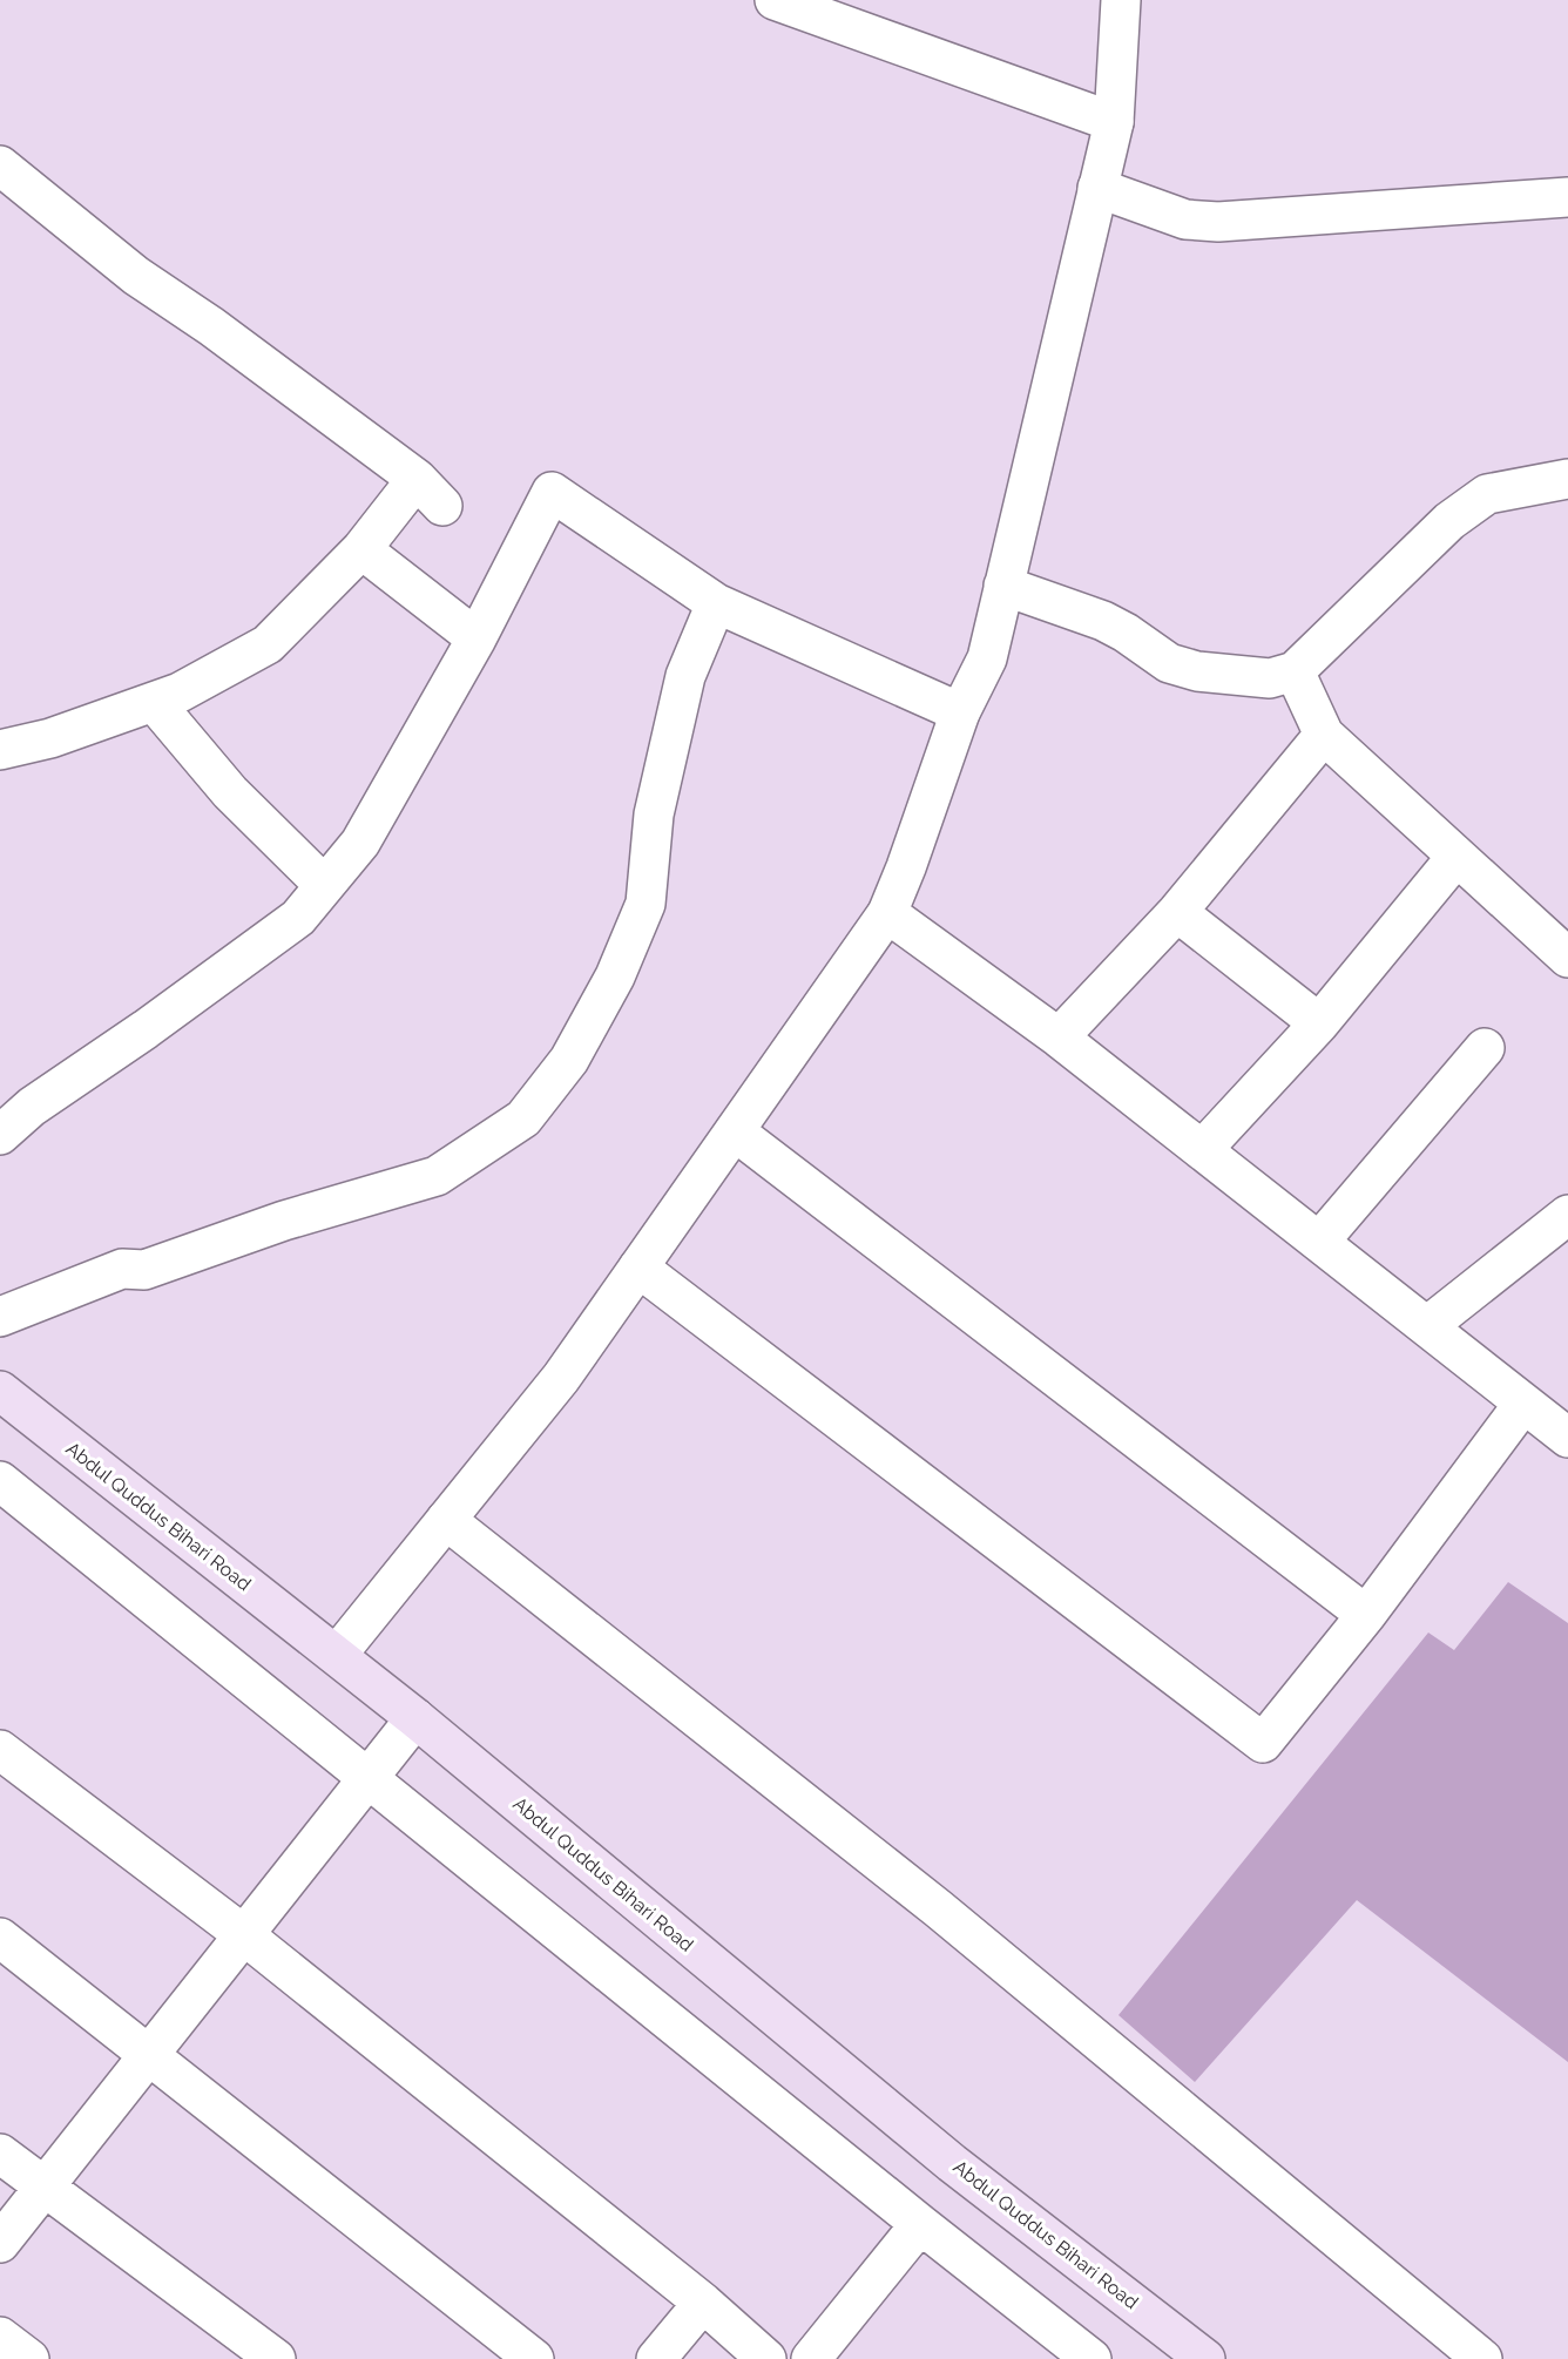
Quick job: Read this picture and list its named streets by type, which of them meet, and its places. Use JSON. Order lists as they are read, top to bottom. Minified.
{"streets":{"main road":["Abdul Quddus Bihari Road"]}}
